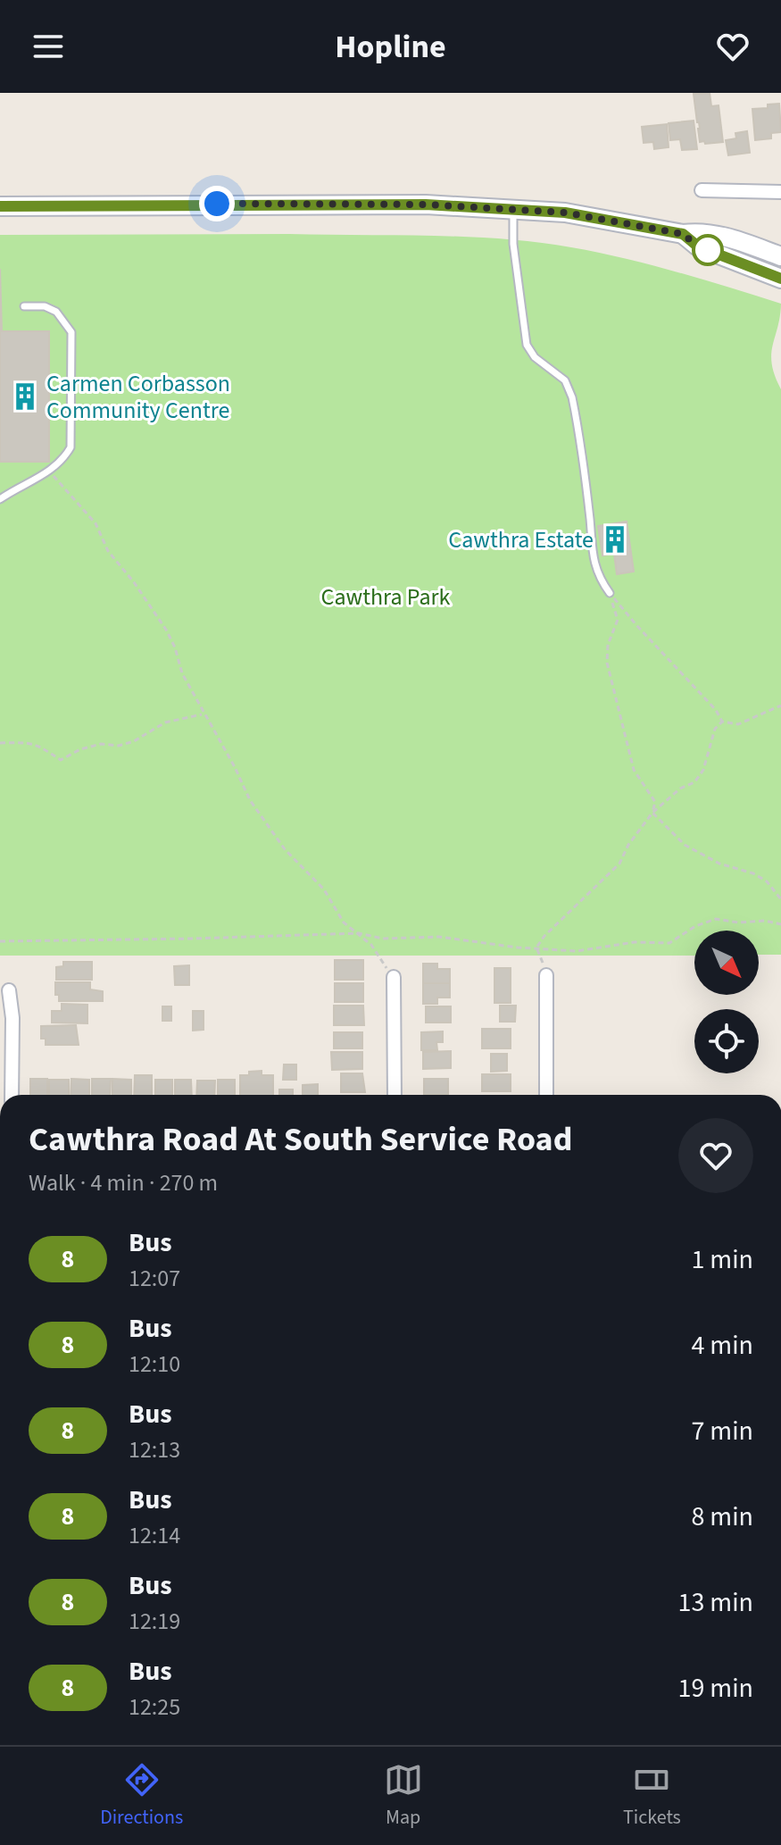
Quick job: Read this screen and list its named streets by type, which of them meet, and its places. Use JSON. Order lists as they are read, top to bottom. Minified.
{"parks":["Cawthra Park"],"places":{"building":["Carmen Corbasson Community Centre","Cawthra Estate"]},"lines":["bus line 8"],"north":"bottom right","page":{"header":"Hopline","heading":["Cawthra Road At South Service Road","Walk · 4 min · 270 m"],"list":[{"mark":"8","name":"Bus","note":"12:07","value":"1 min"},{"mark":"8","name":"Bus","note":"12:10","value":"4 min"},{"mark":"8","name":"Bus","note":"12:13","value":"7 min"},{"mark":"8","name":"Bus","note":"12:14","value":"8 min"},{"mark":"8","name":"Bus","note":"12:19","value":"13 min"},{"mark":"8","name":"Bus","note":"12:25","value":"19 min"}],"tabs":["Directions","Map","Tickets"]}}
